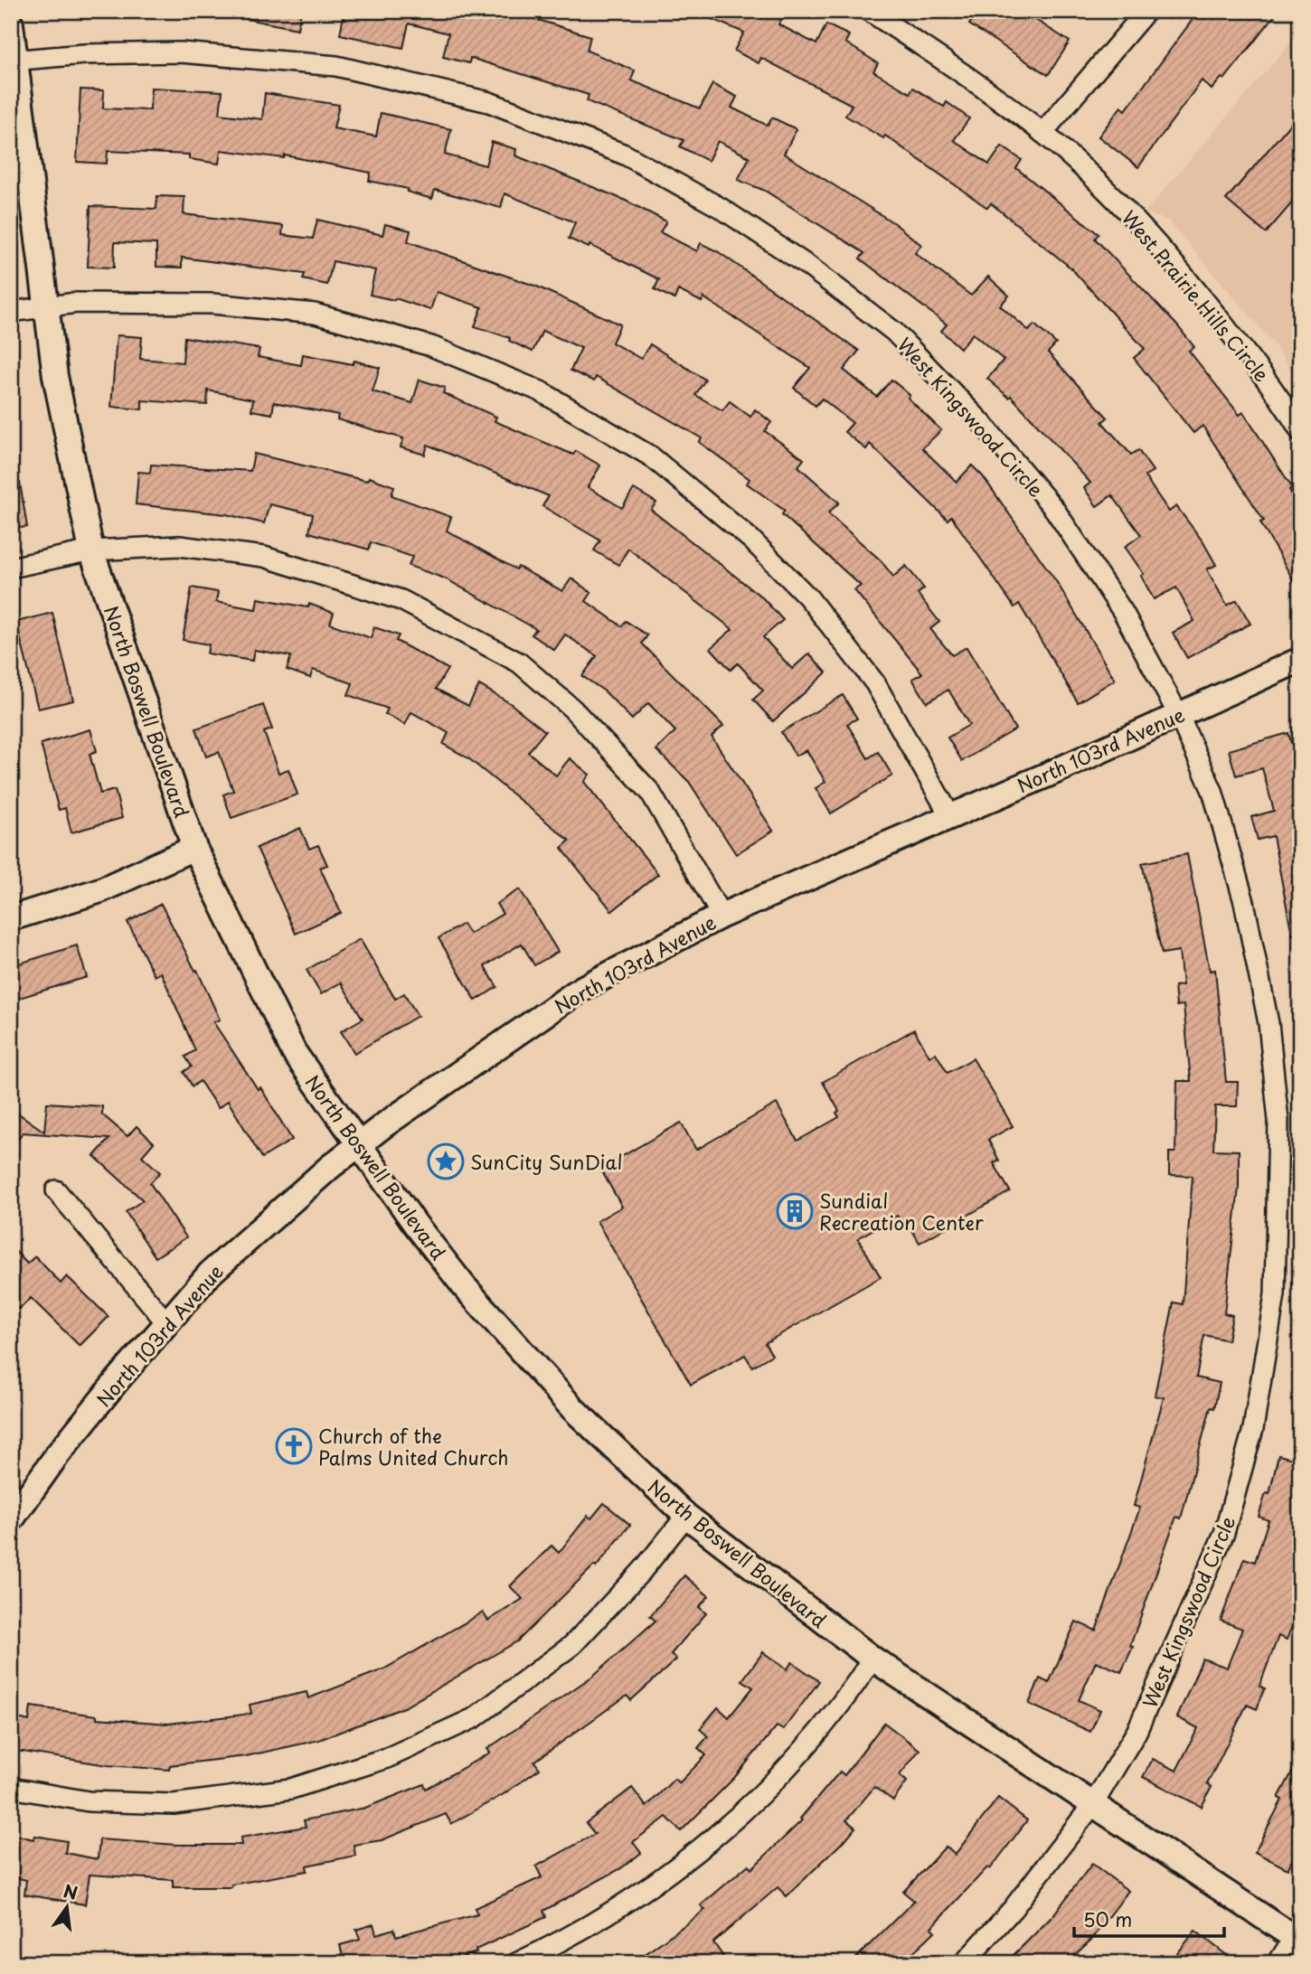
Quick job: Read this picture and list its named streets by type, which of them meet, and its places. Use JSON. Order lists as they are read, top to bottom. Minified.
{"streets":{"street":["West Prairie Hills Circle","West Kingswood Circle","North Boswell Boulevard","North 103rd Avenue"]},"crossings":[["West Kingswood Circle","North Boswell Boulevard"],["West Kingswood Circle","North 103rd Avenue"],["North Boswell Boulevard","North 103rd Avenue"]],"places":{"place":["SunCity SunDial"],"building":["Sundial Recreation Center"],"church":["Church of the Palms United Church"]},"scale_bar":"50 m","north":"top"}
